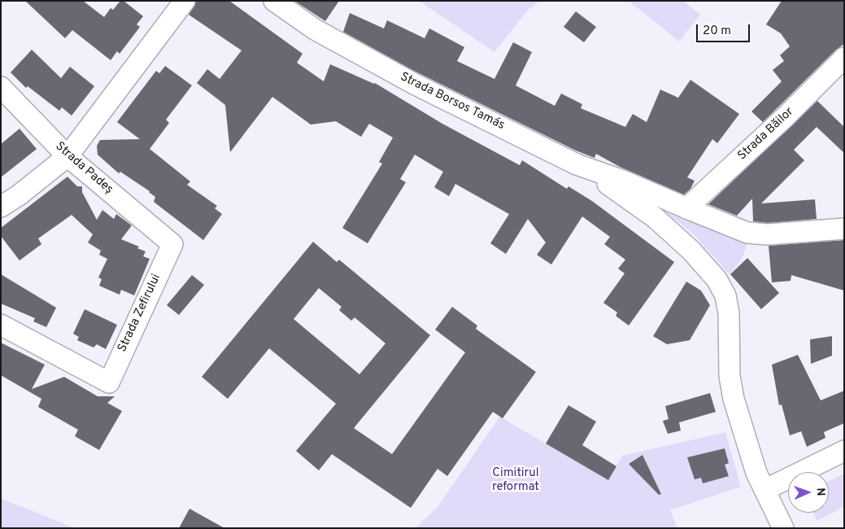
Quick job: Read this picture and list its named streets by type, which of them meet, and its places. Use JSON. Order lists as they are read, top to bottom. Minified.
{"streets":{"street":["Strada Borsos Tamás","Strada Băilor","Strada Padeș","Strada Zefirului"]},"crossings":[["Strada Borsos Tamás","Strada Băilor"],["Strada Padeș","Strada Zefirului"]],"parks":["Cimitirul reformat"],"scale_bar":"20 m","north":"right"}
